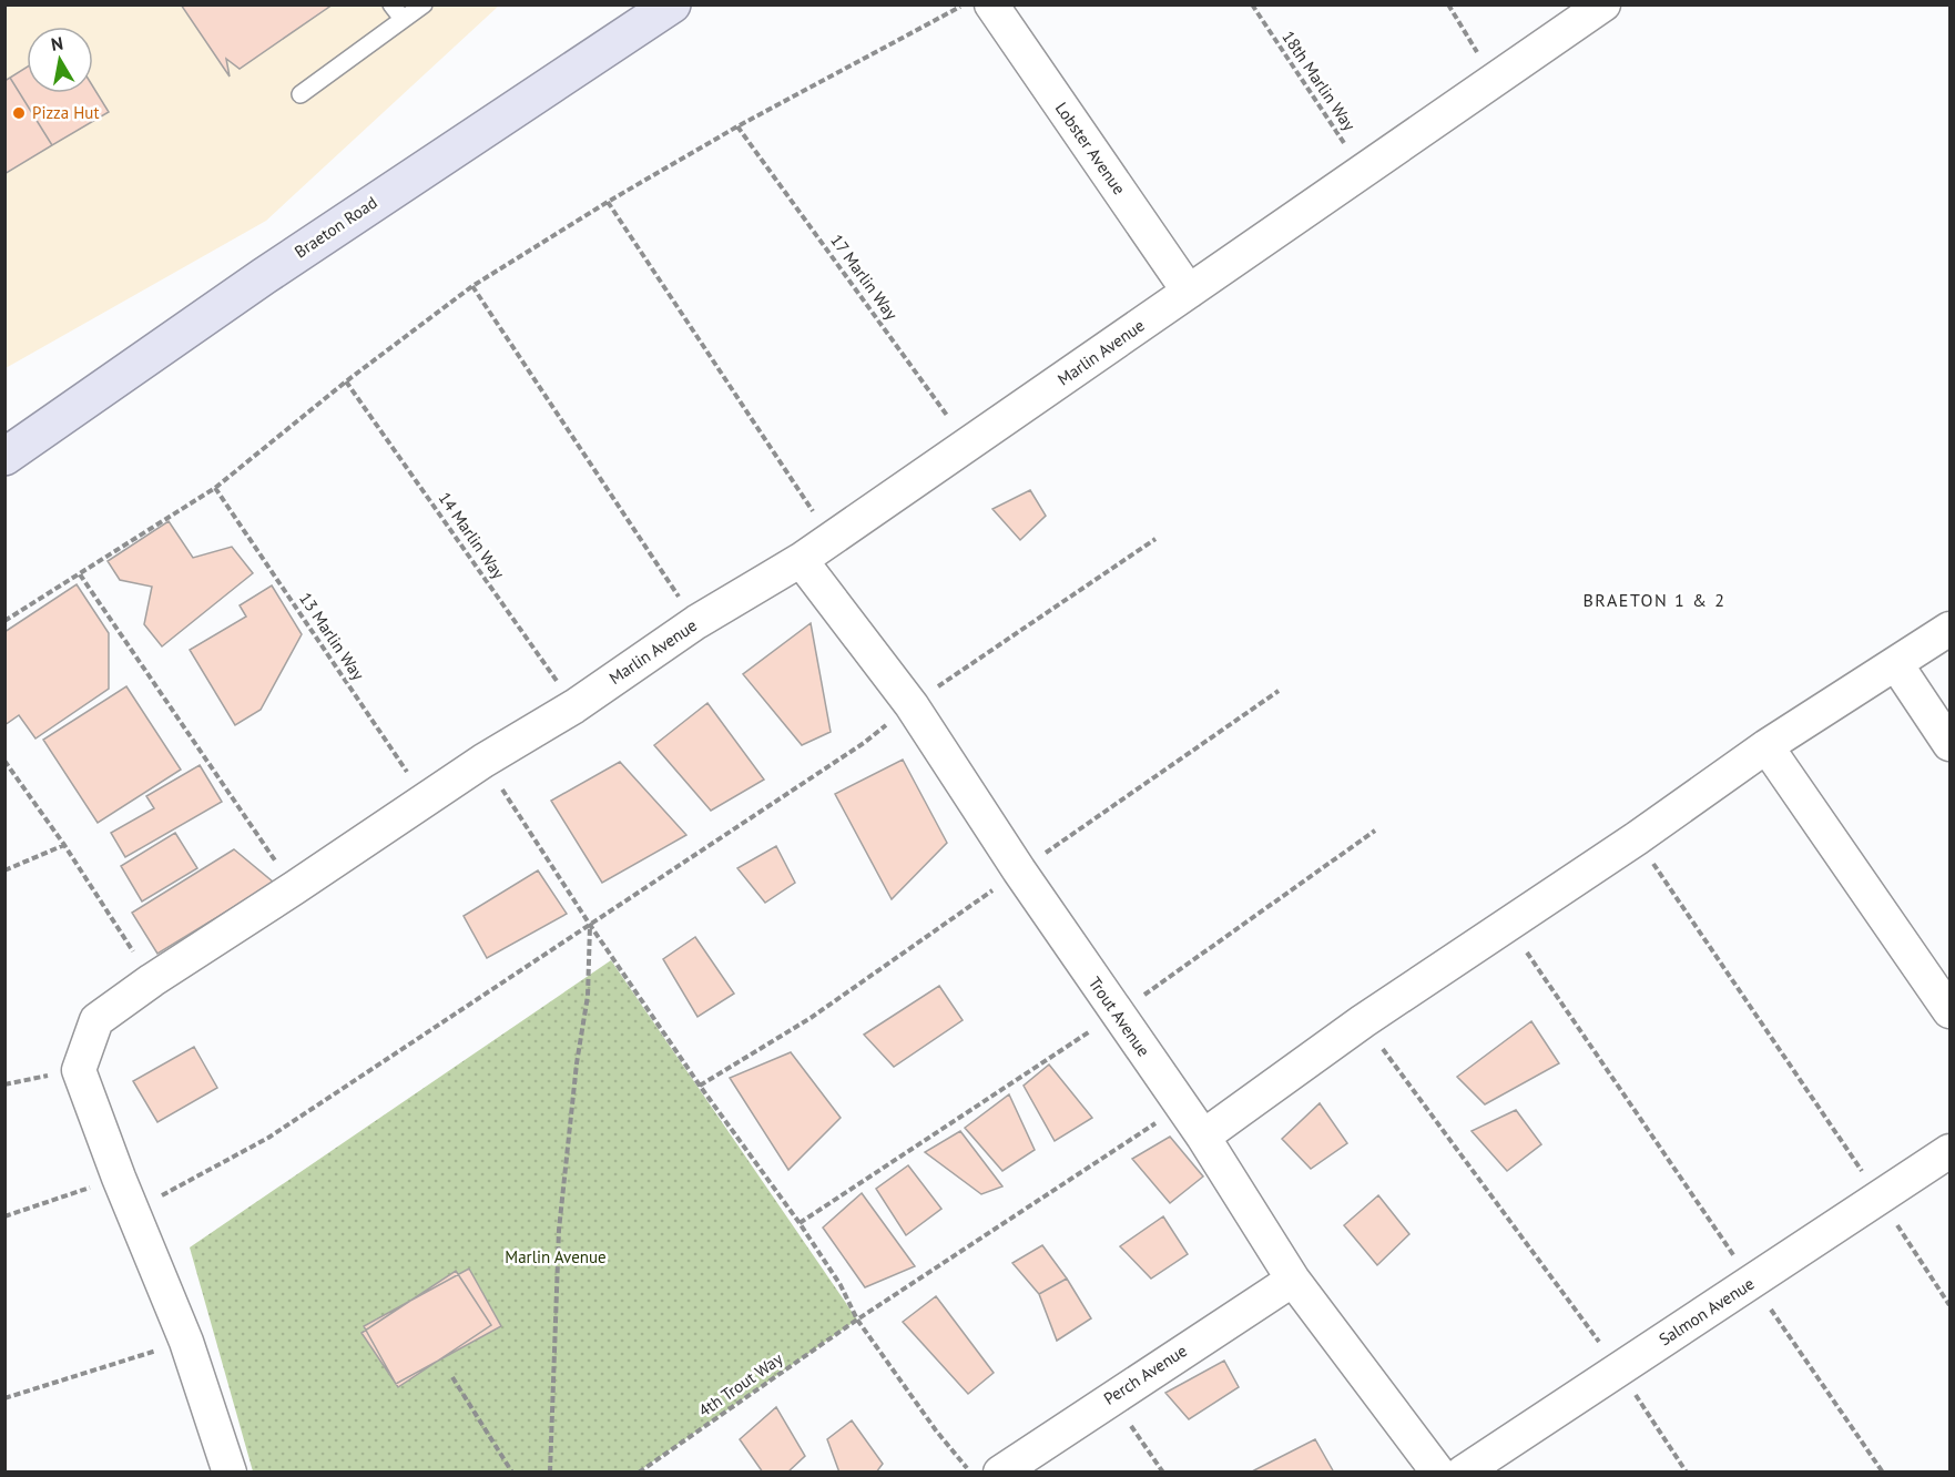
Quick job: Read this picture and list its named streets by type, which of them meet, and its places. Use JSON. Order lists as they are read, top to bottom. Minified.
{"streets":{"main road":["Braeton Road"],"street":["Lobster Avenue","Marlin Avenue","Trout Avenue","Salmon Avenue","Perch Avenue"],"path":["18th Marlin Way","17 Marlin Way","14 Marlin Way","13 Marlin Way","4th Trout Way"]},"crossings":[["18th Marlin Way","Marlin Avenue"],["Lobster Avenue","Marlin Avenue"],["17 Marlin Way","Marlin Avenue"],["Marlin Avenue","14 Marlin Way"],["Marlin Avenue","13 Marlin Way"],["Marlin Avenue","Trout Avenue"],["Trout Avenue","Perch Avenue"],["Trout Avenue","4th Trout Way"]],"districts":["BRAETON 1 & 2"],"parks":["Marlin Avenue"],"places":["Pizza Hut"],"north":"top"}
